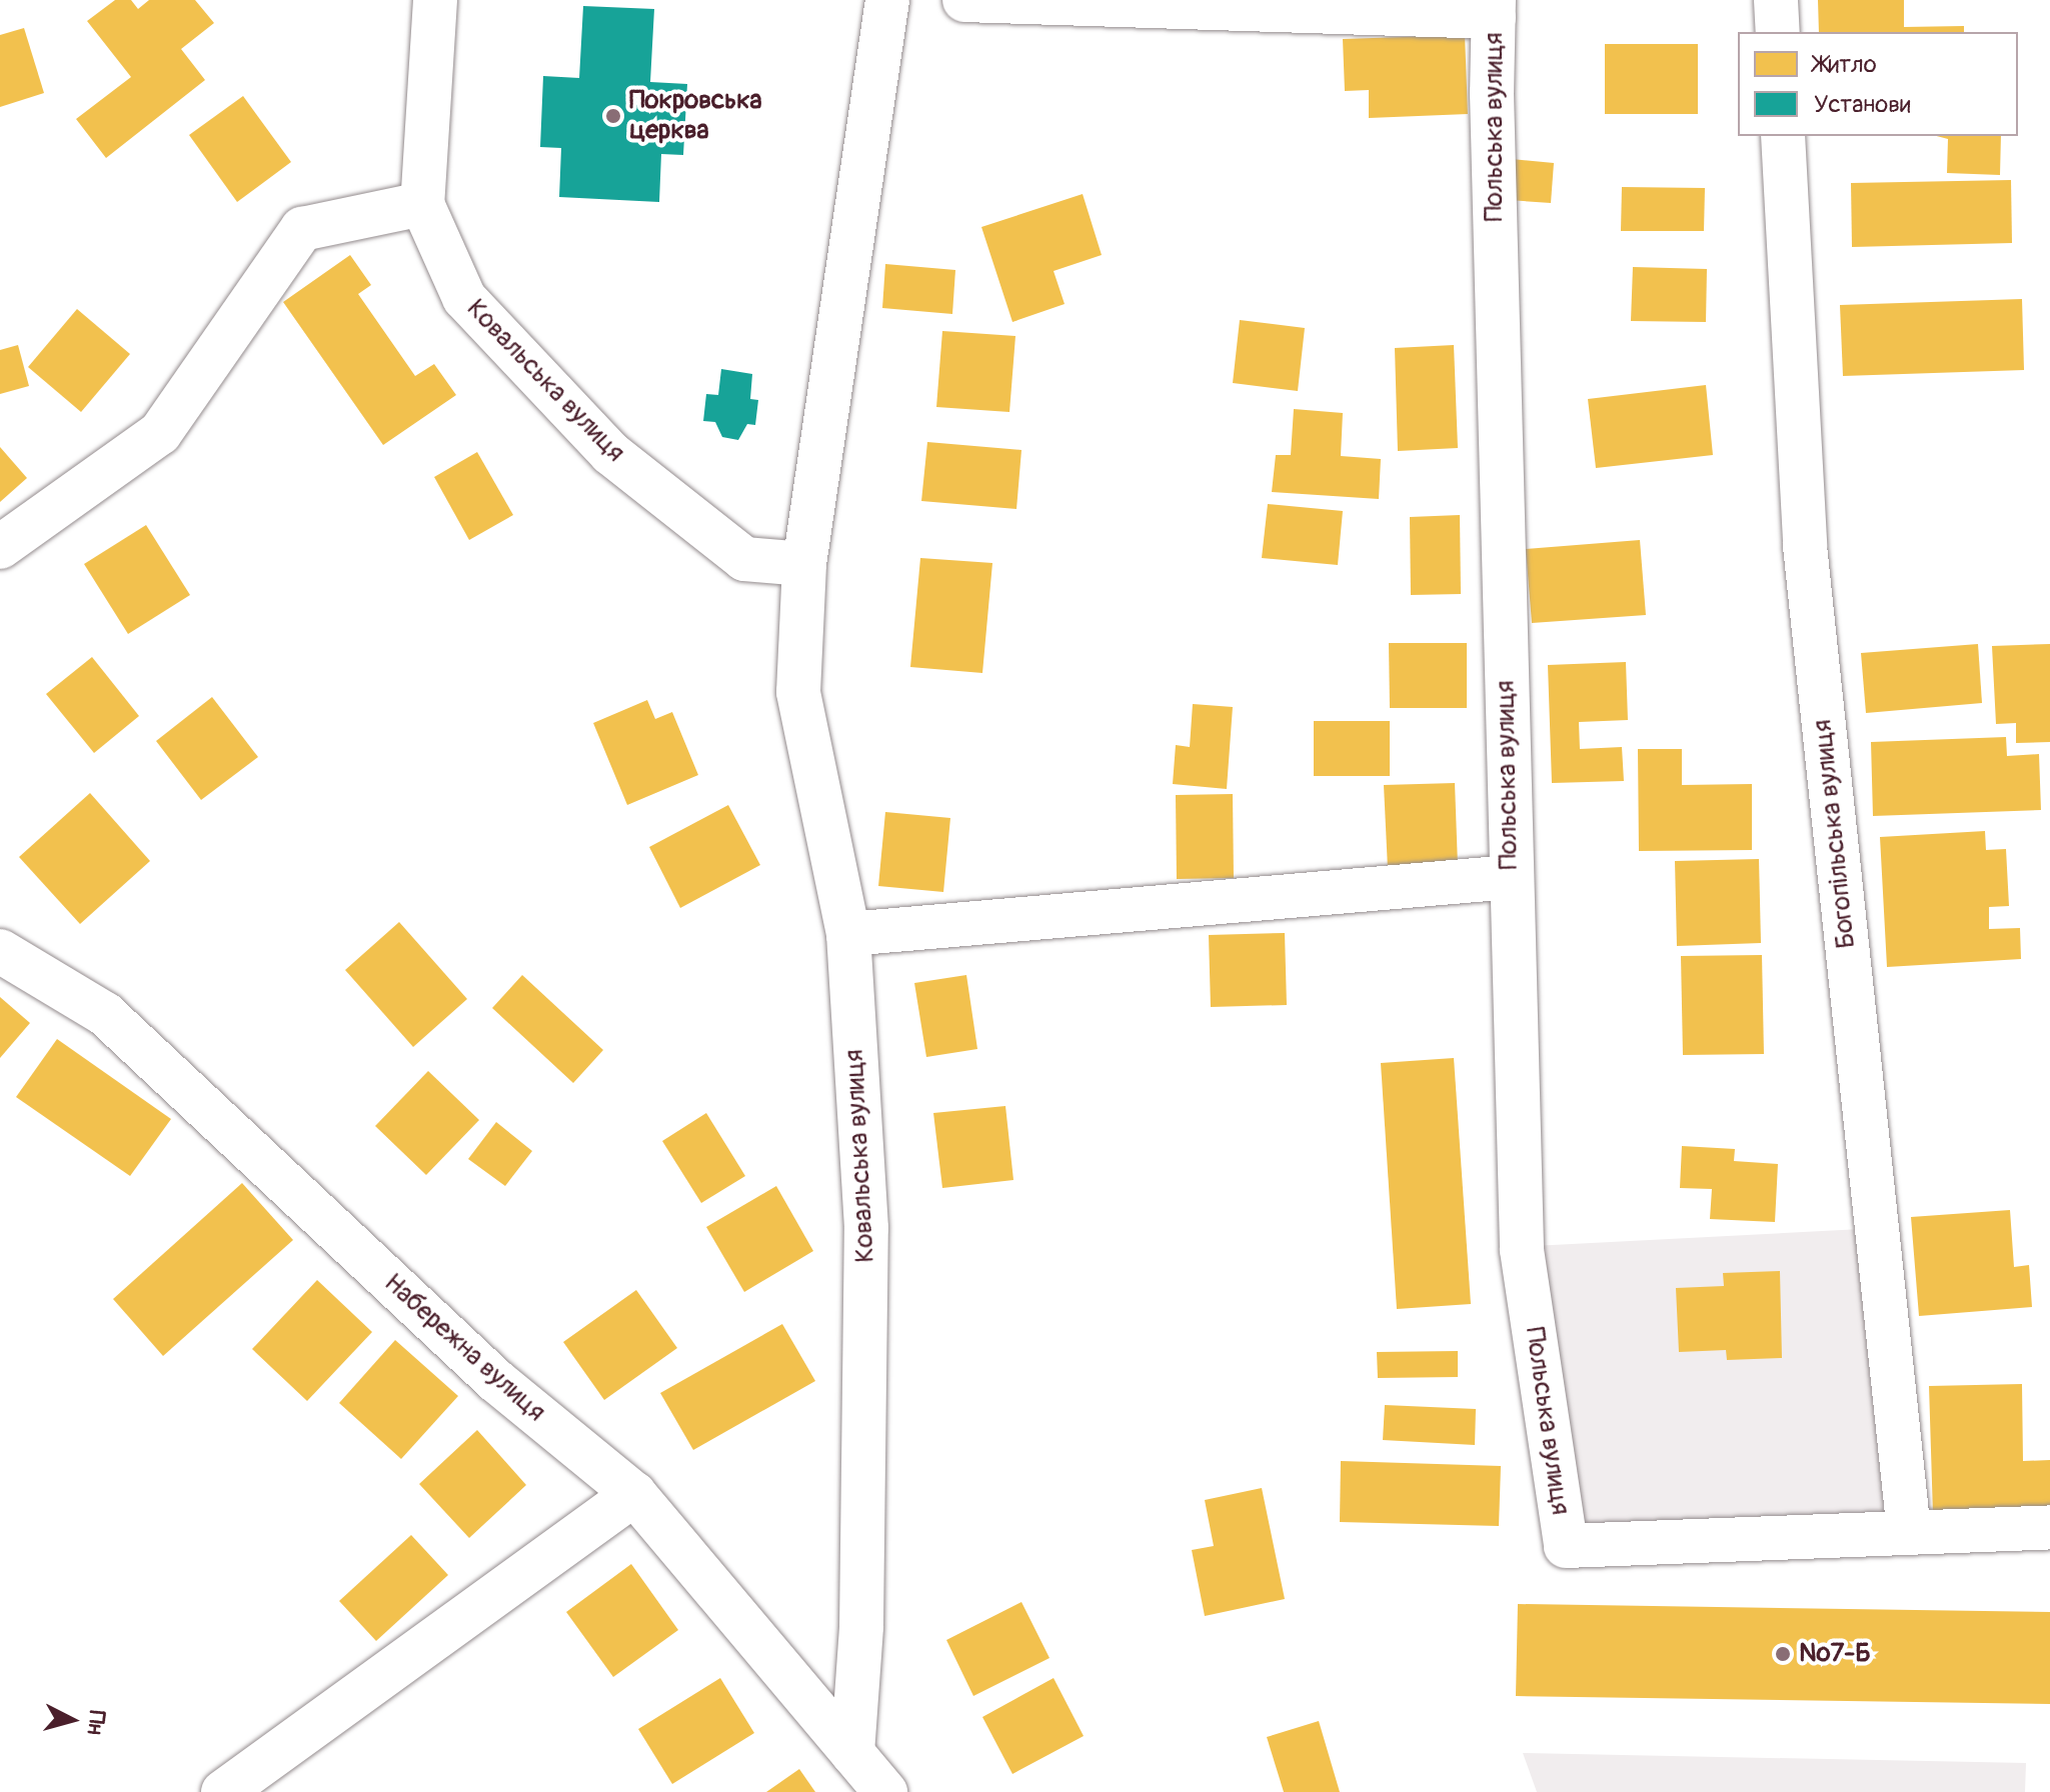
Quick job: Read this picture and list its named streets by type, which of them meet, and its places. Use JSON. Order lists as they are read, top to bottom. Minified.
{"streets":{"street":["Польська вулиця","Ковальська вулиця","Богопільська вулиця","Набережна вулиця"]},"crossings":[["Польська вулиця","Богопільська вулиця"],["Ковальська вулиця","Набережна вулиця"]],"places":["Покровська церква","№7-Б"],"legend":["Житло","Установи"],"north":"right"}
